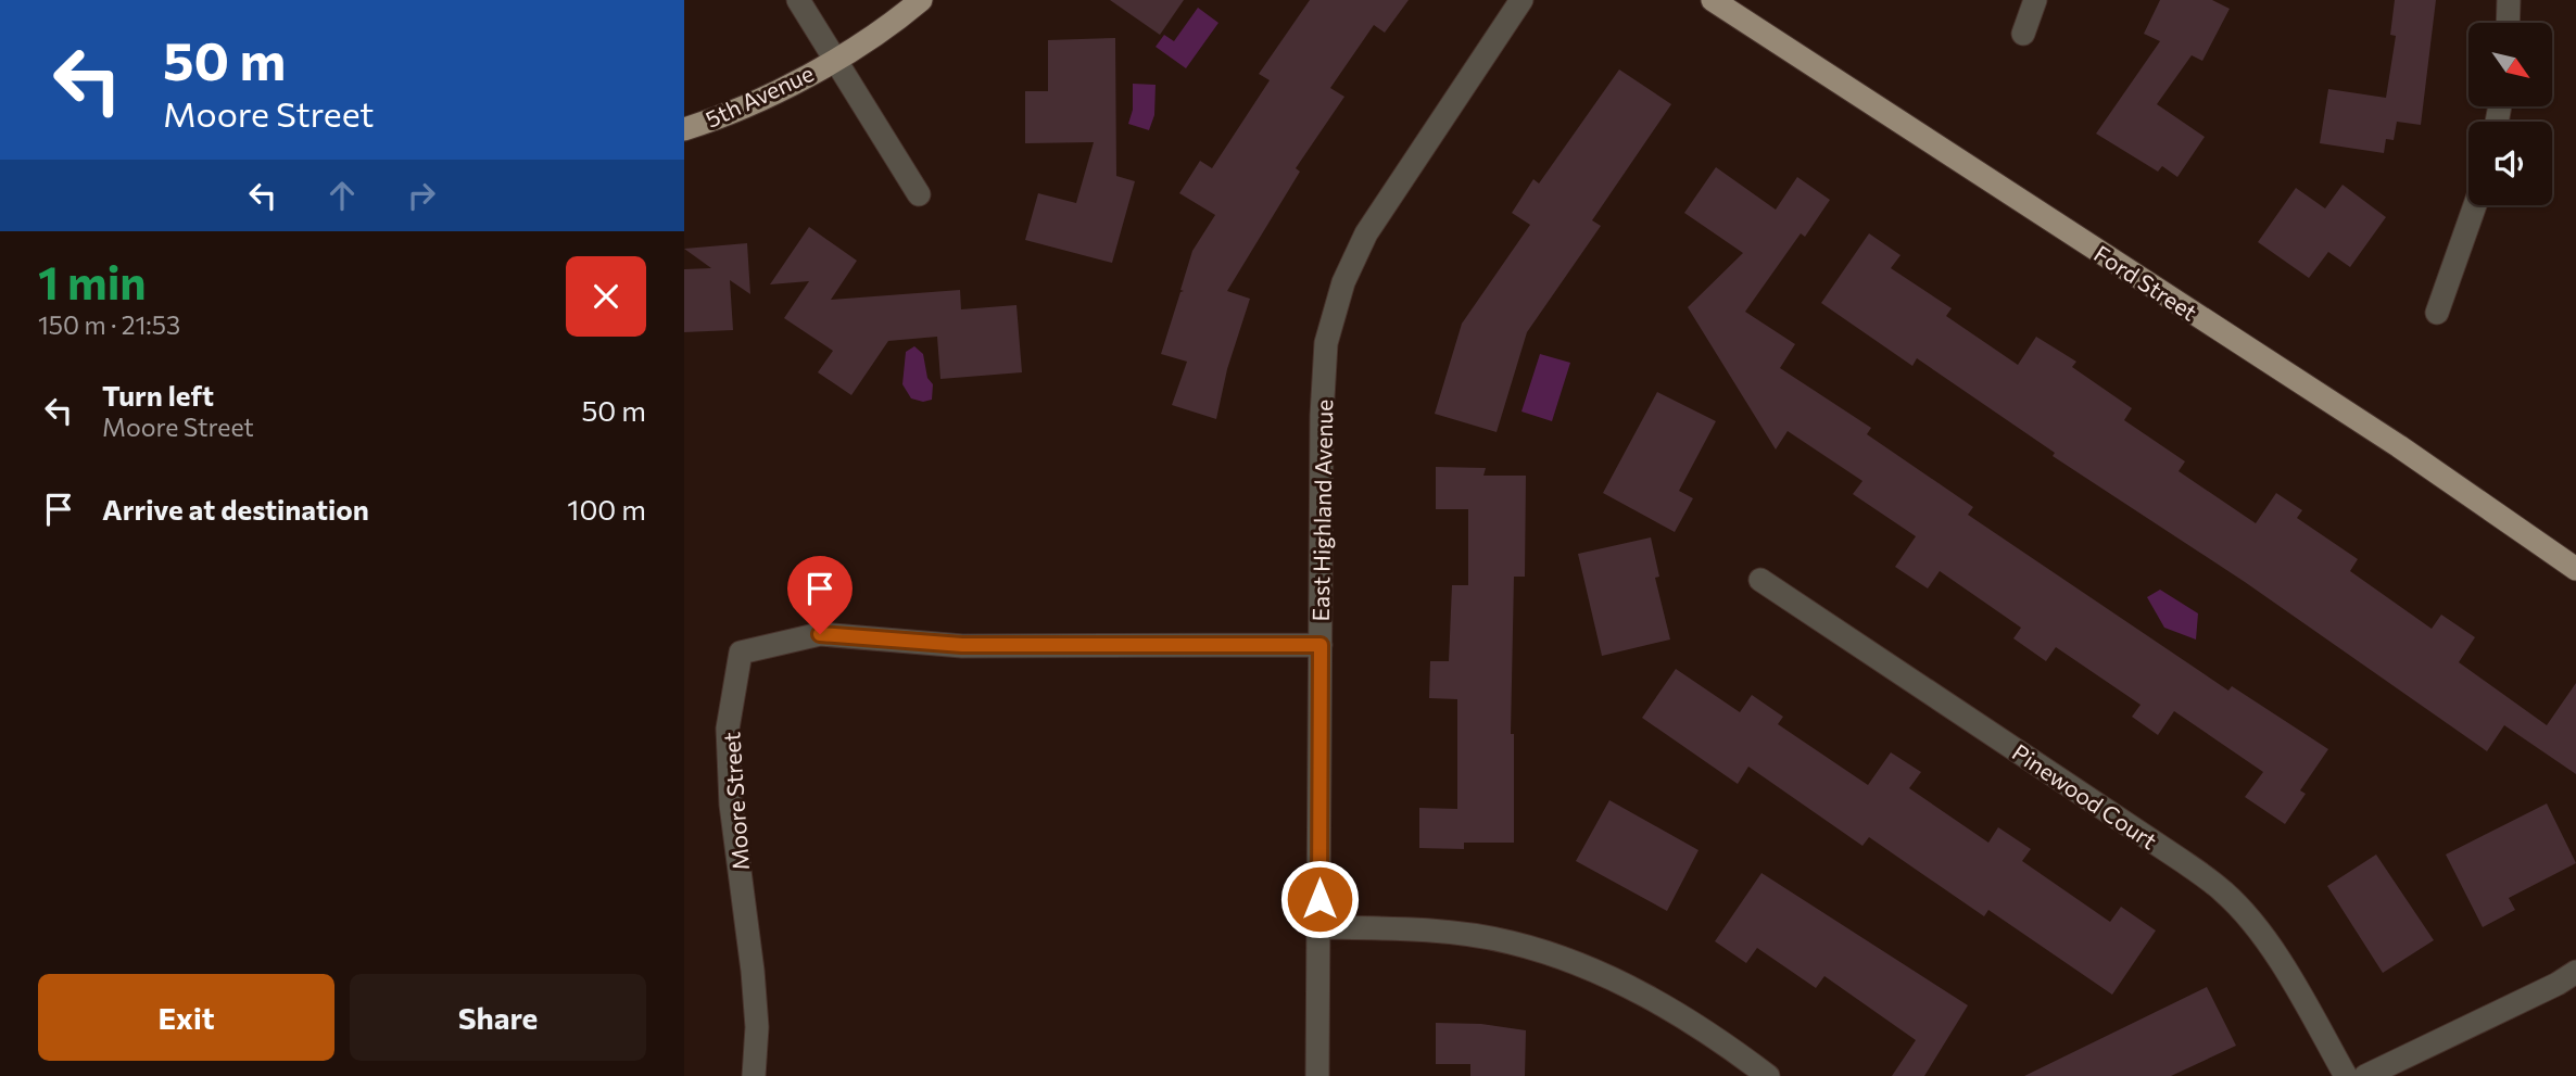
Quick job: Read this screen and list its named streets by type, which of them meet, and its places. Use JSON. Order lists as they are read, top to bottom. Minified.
{"streets":{"main road":["5th Avenue","Ford Street"],"street":["East Highland Avenue","Pinewood Court","Moore Street"]},"crossings":[["East Highland Avenue","Moore Street"]],"north":"bottom right","page":{"turn":["50 m","Moore Street"],"heading":["1 min","150 m · 21:53"],"list":[{"name":"Turn left","note":"Moore Street","value":"50 m"},{"name":"Arrive at destination","value":"100 m"}],"buttons":["Exit","Share"]}}
